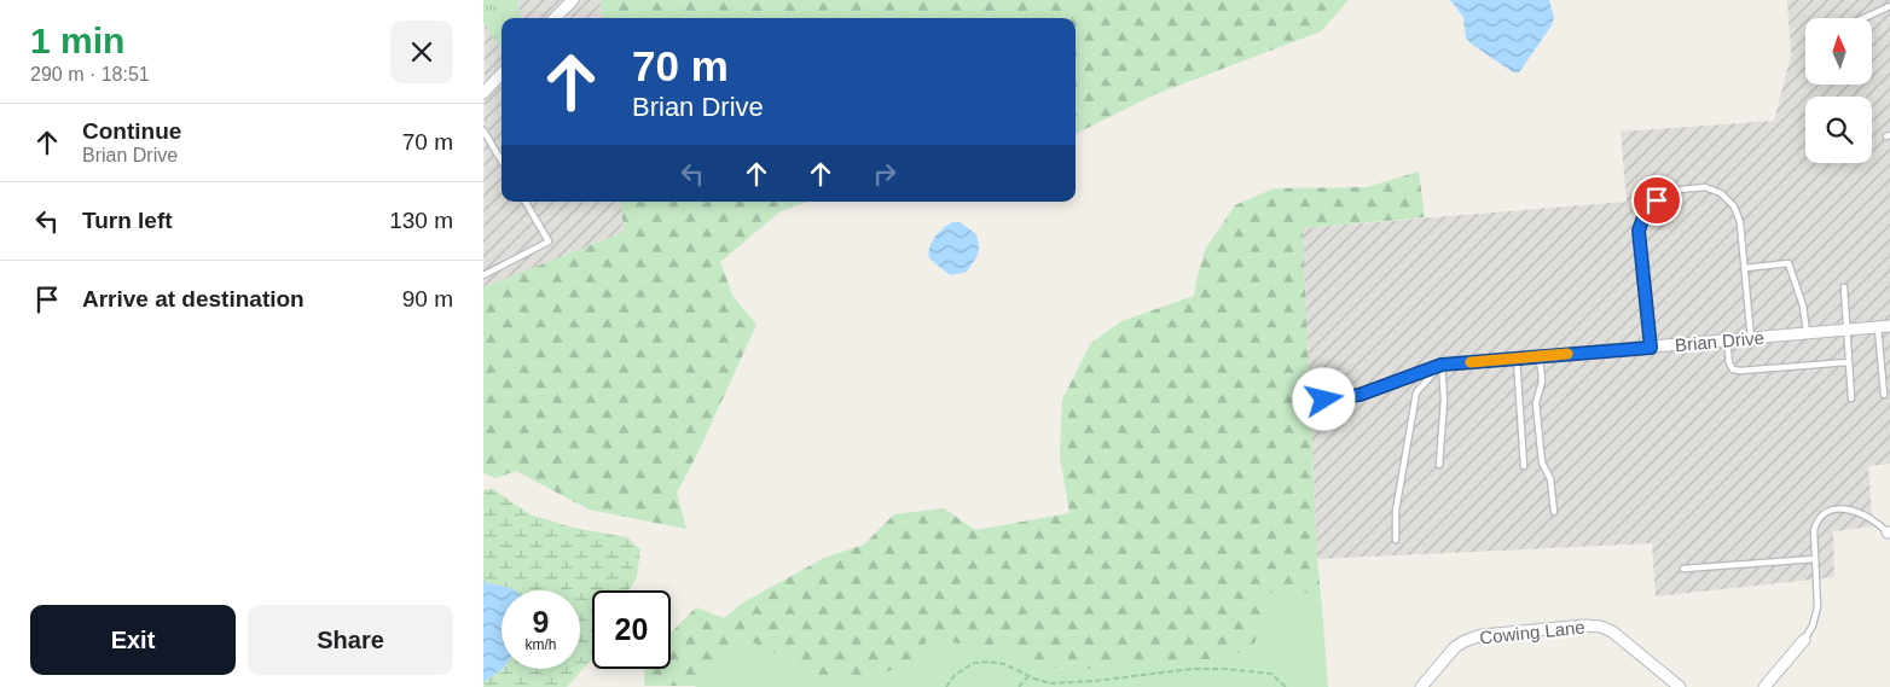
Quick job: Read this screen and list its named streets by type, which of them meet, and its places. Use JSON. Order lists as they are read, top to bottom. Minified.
{"streets":{"street":["Brian Drive","Cowing Lane"]},"north":"top","page":{"heading":["1 min","290 m · 18:51"],"turn":["70 m","Brian Drive"],"list":[{"name":"Continue","note":"Brian Drive","value":"70 m"},{"name":"Turn left","value":"130 m"},{"name":"Arrive at destination","value":"90 m"}],"speed":"9 km/h","limit":"20","buttons":["Exit","Share"]}}
